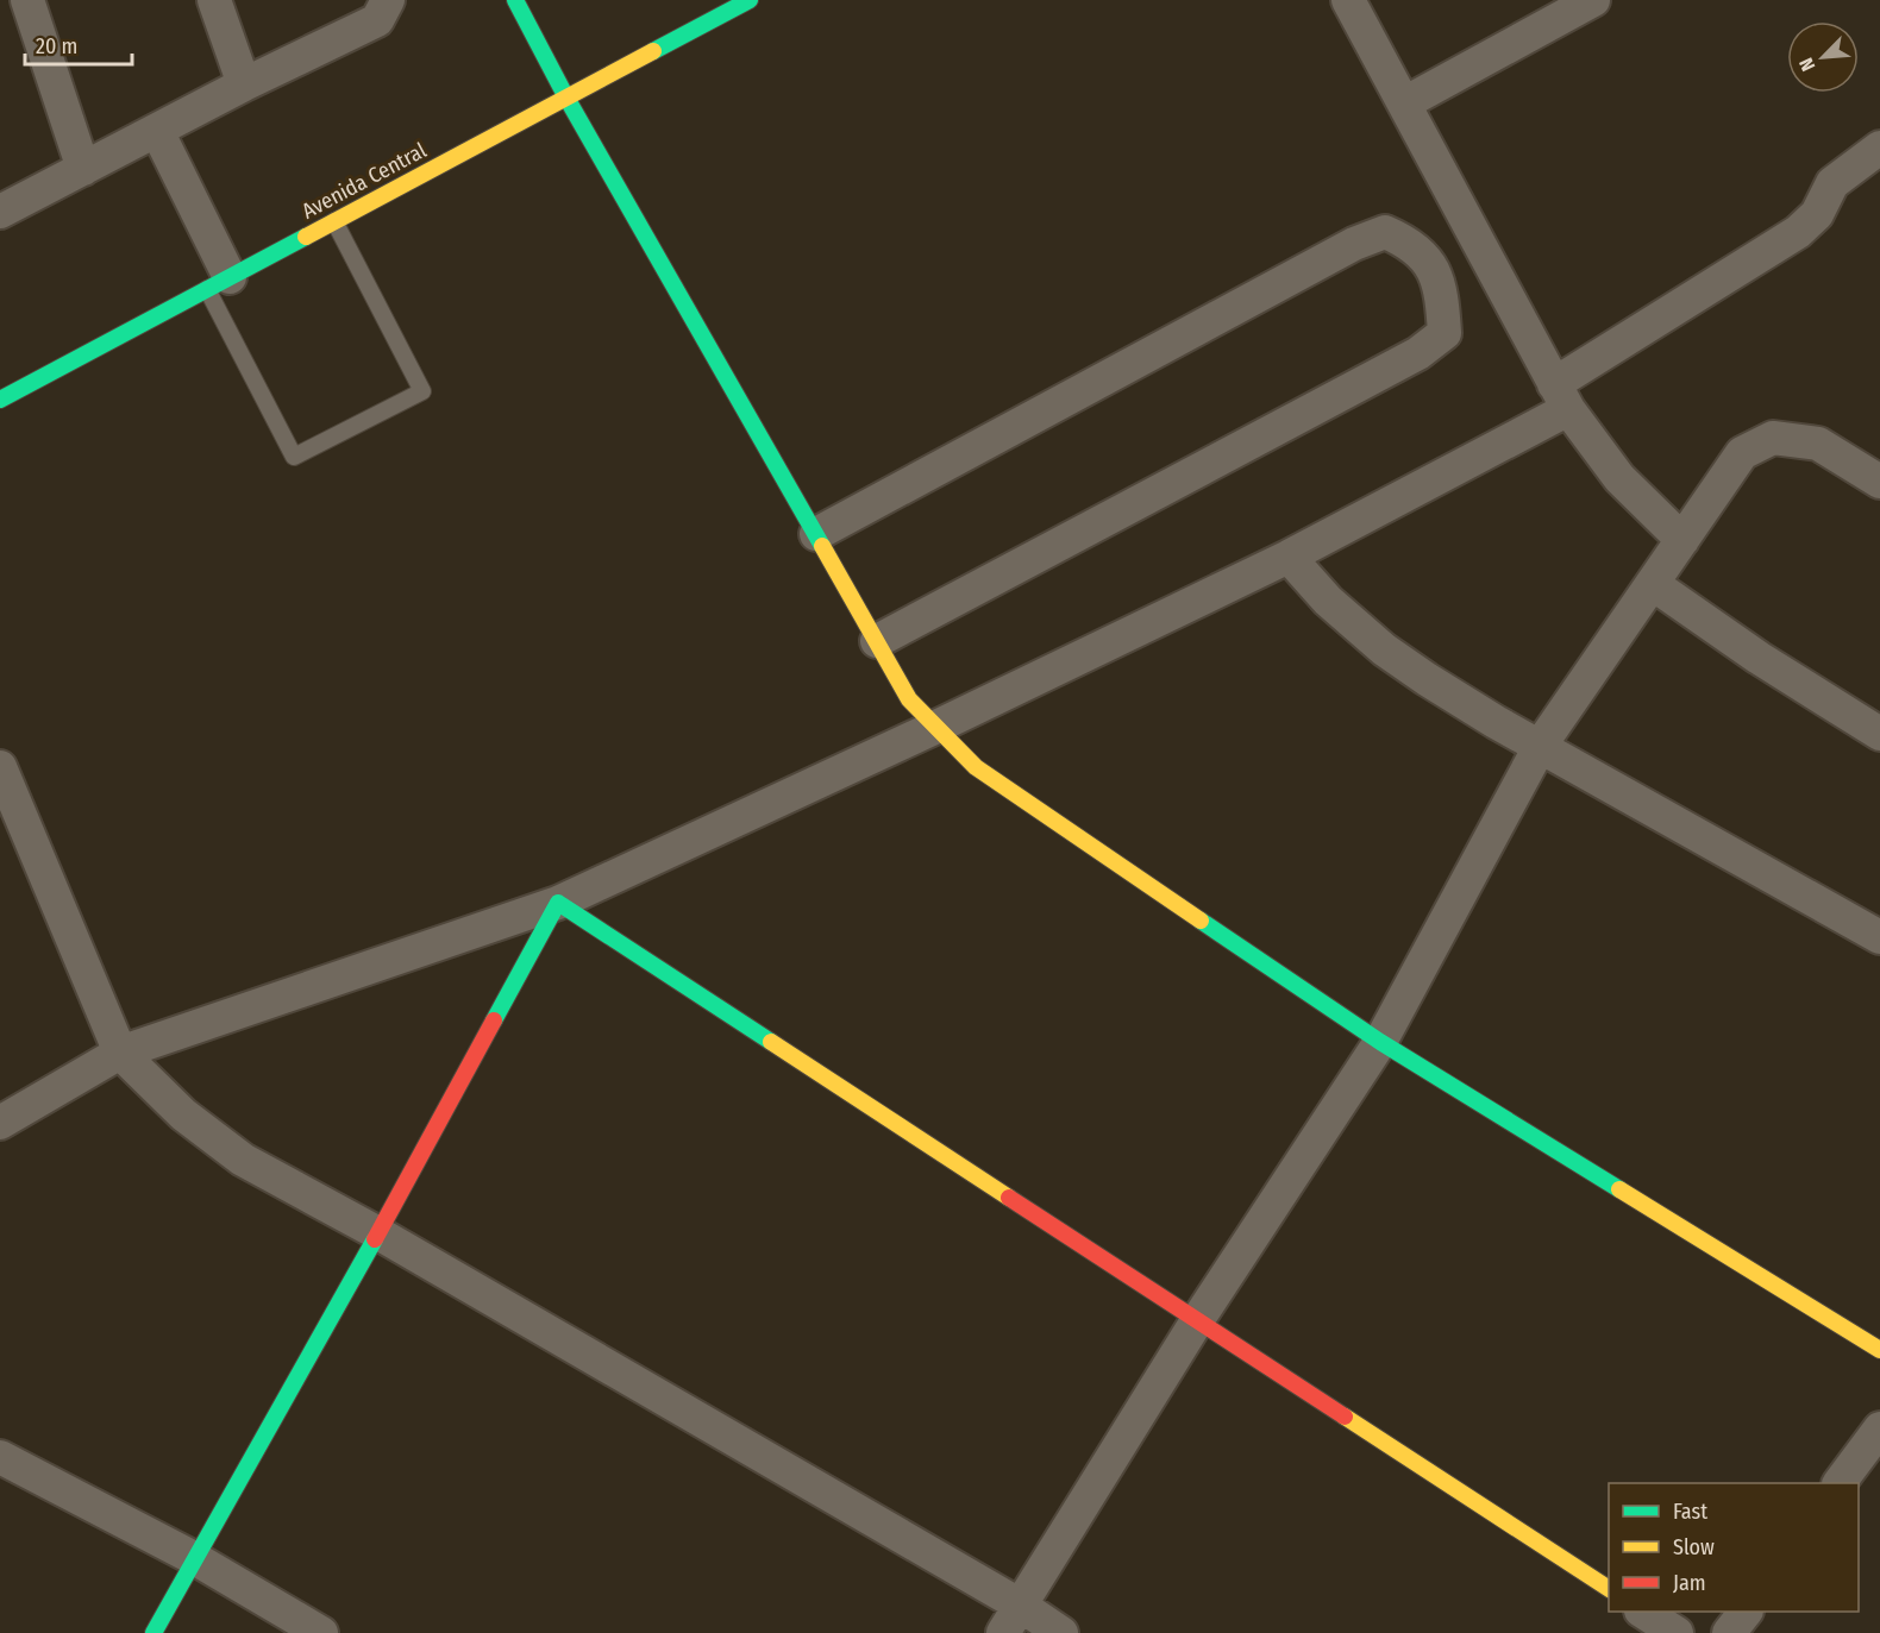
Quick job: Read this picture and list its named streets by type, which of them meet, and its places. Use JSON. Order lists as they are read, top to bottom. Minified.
{"streets":{"street":["Avenida Central"]},"legend":["Fast","Slow","Jam"],"scale_bar":"20 m","north":"bottom left"}
